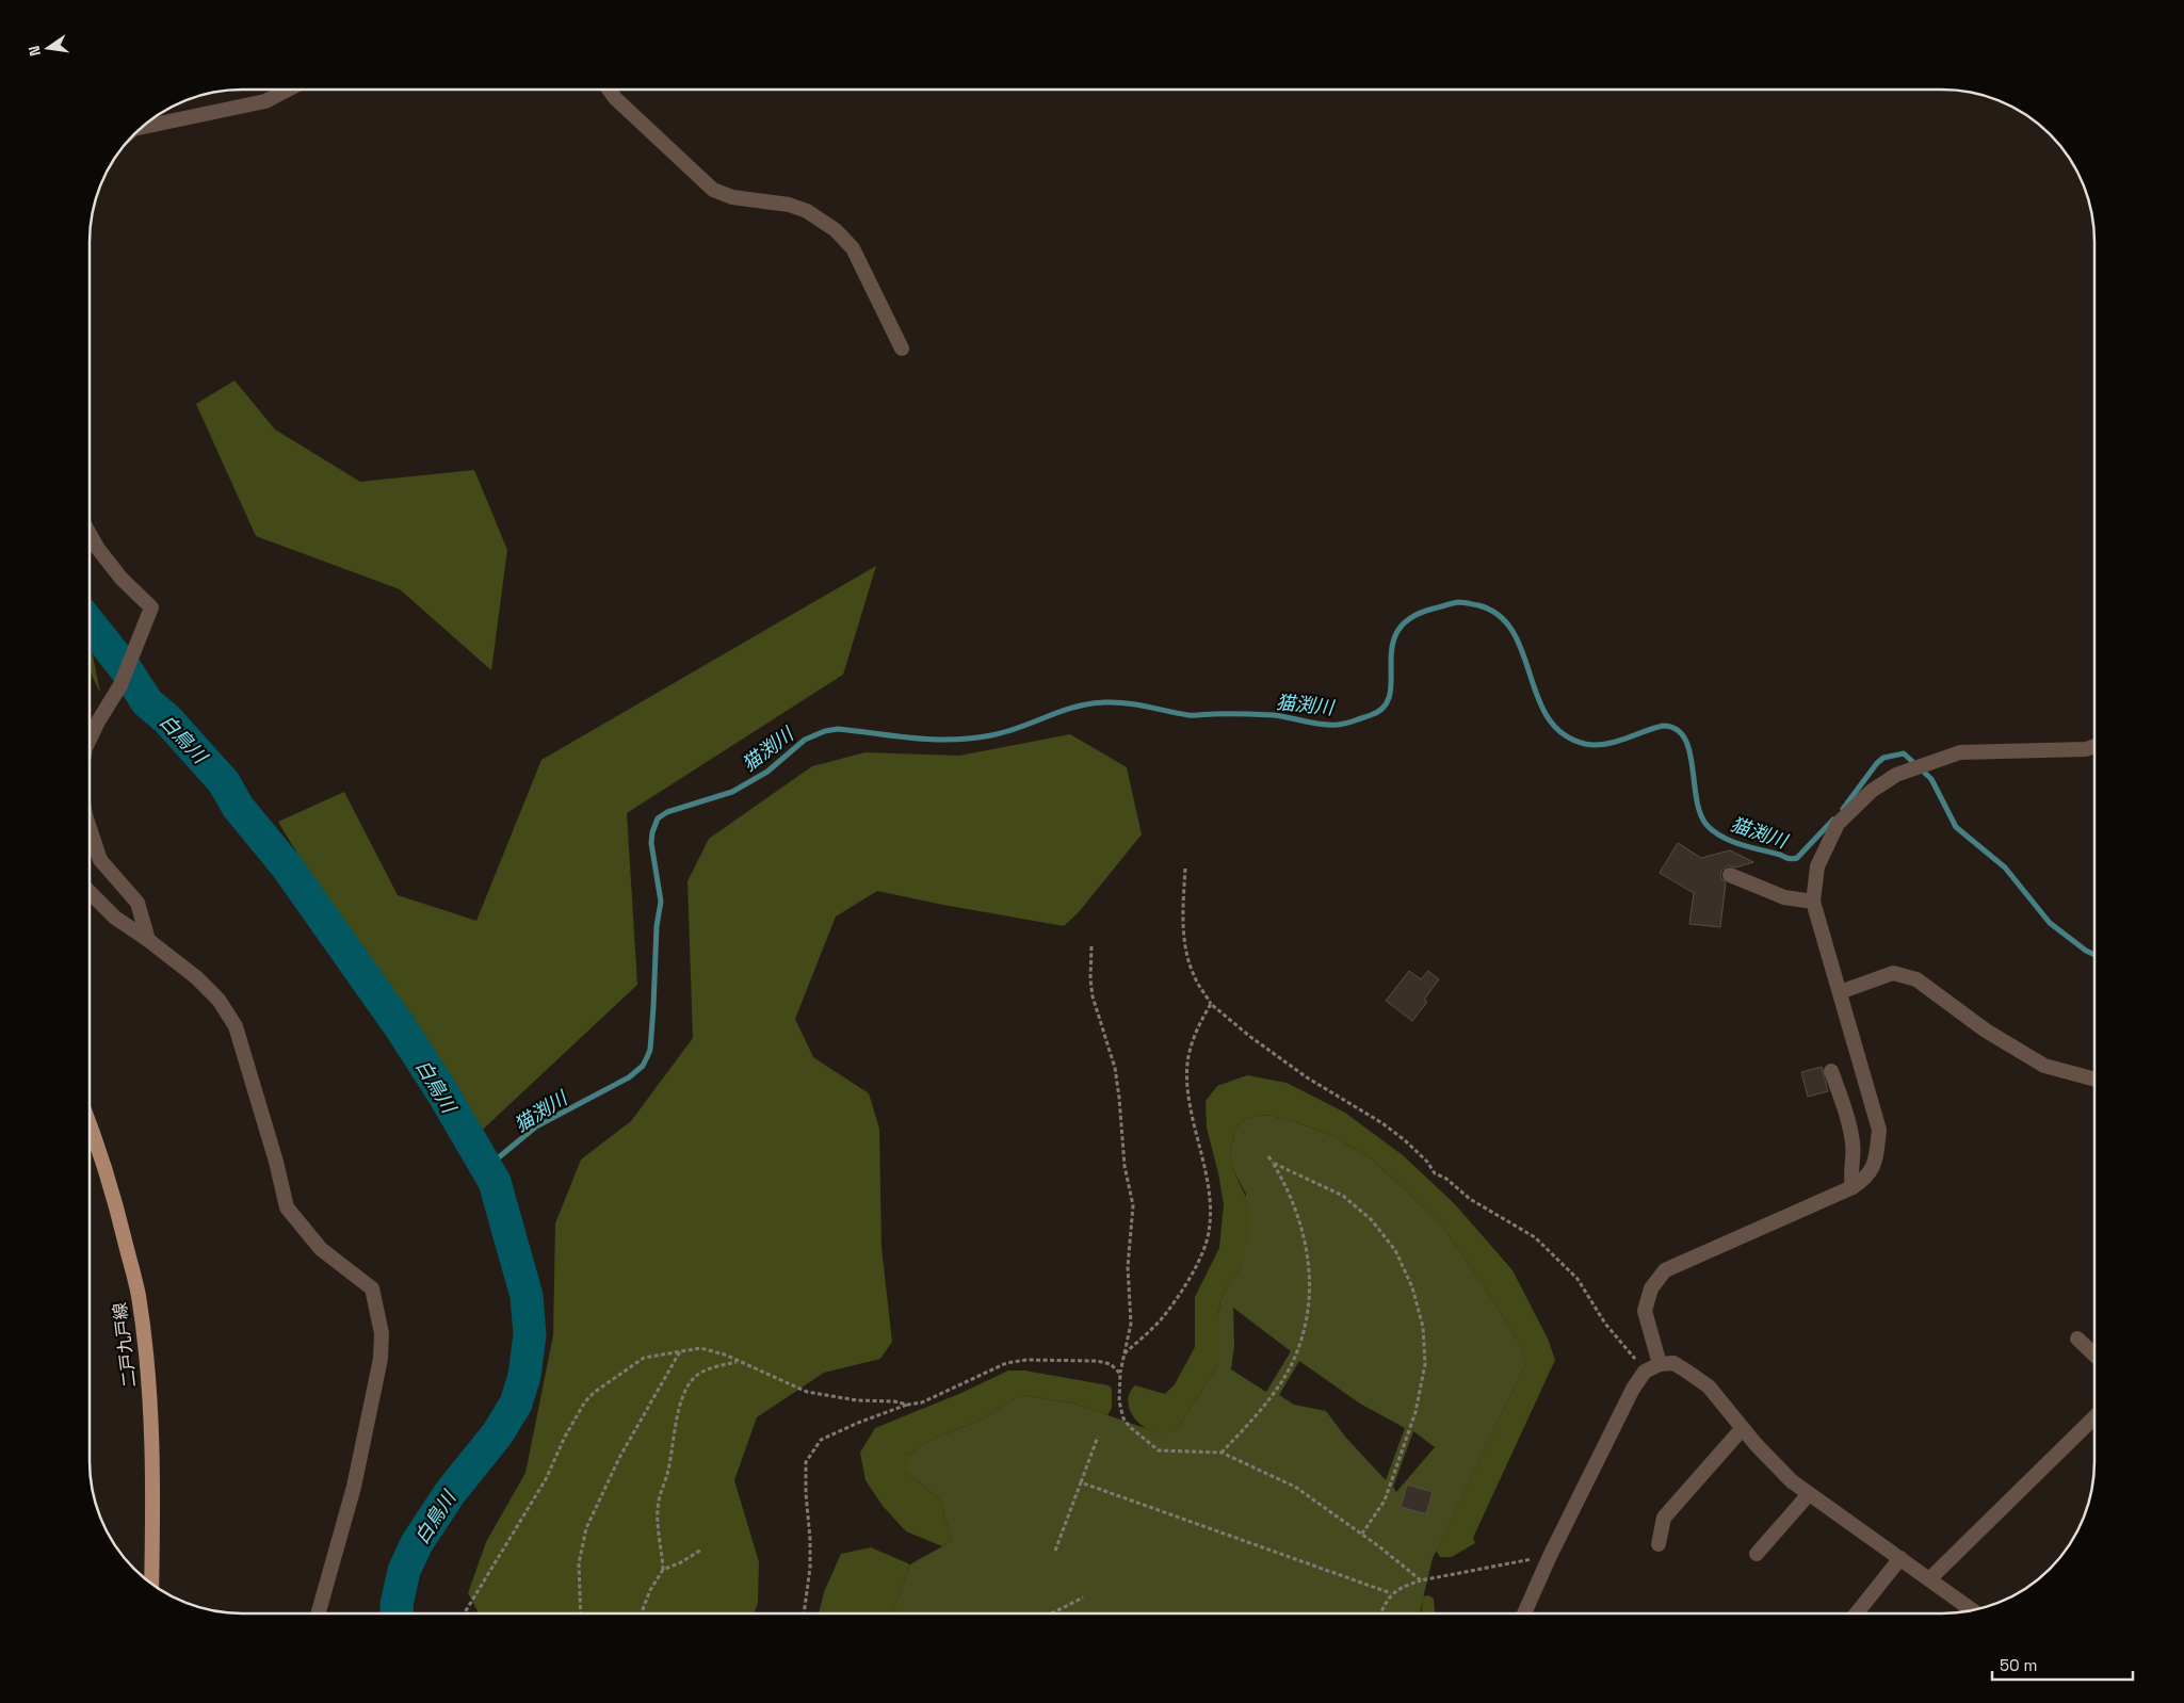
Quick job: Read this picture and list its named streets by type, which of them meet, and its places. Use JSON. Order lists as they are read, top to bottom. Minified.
{"streets":{"main road":["二戸九戸線"]},"water":["猫渕川","白鳥川"],"scale_bar":"50 m","north":"left"}
